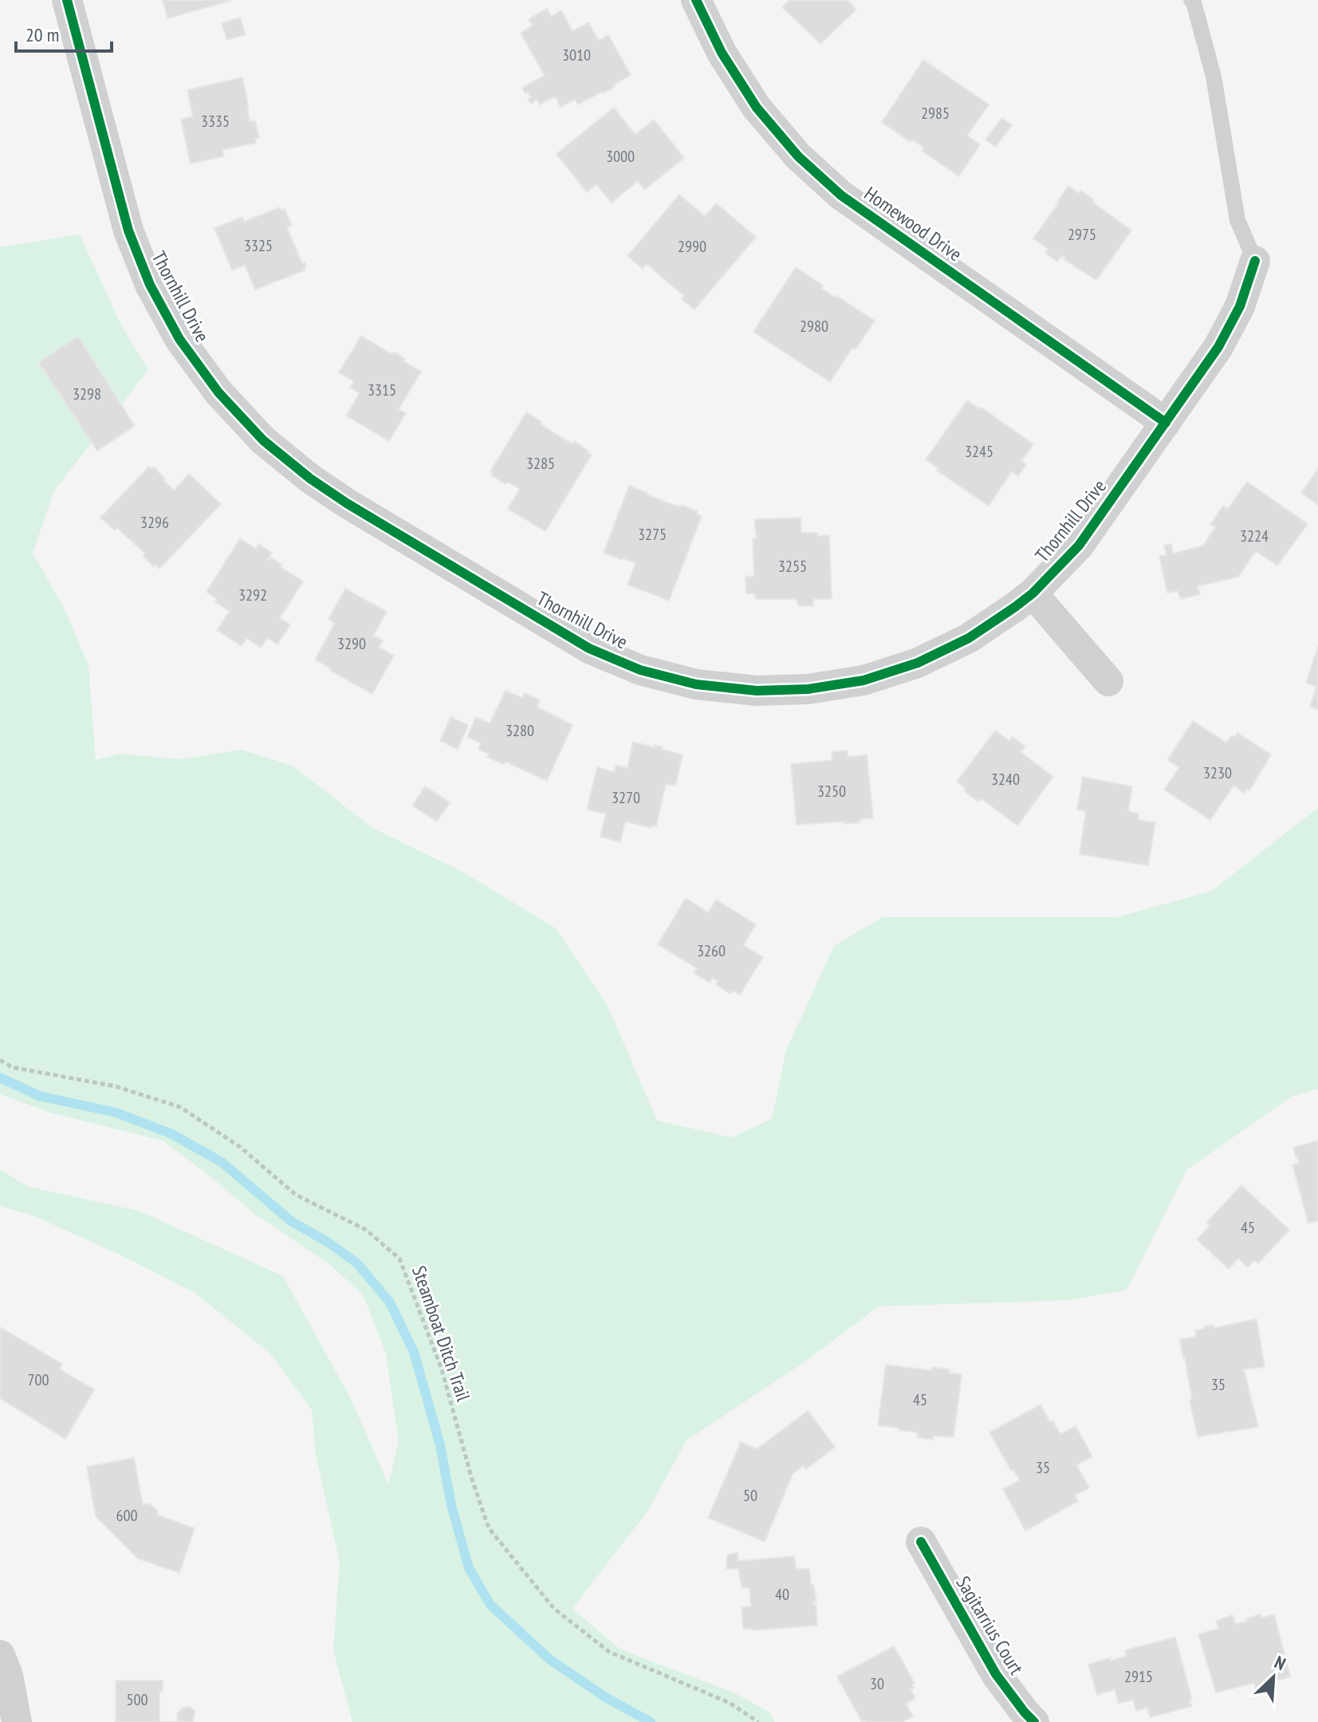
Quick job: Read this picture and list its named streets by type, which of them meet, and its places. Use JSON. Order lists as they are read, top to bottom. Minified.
{"streets":{"street":["Homewood Drive","Thornhill Drive","Sagitarrius Court"],"path":["Steamboat Ditch Trail"]},"crossings":[["Homewood Drive","Thornhill Drive"]],"house_numbers":["3010","2985","3335","3000","2975","3325","2990","2980","3315","3298","3245","3285","3296","3275","3224","3255","3292","3290","3280","3230","3240","3250","3270","3260","45","700","35","45","35","50","600","40","2915","30","500"],"scale_bar":"20 m","north":"top right"}
